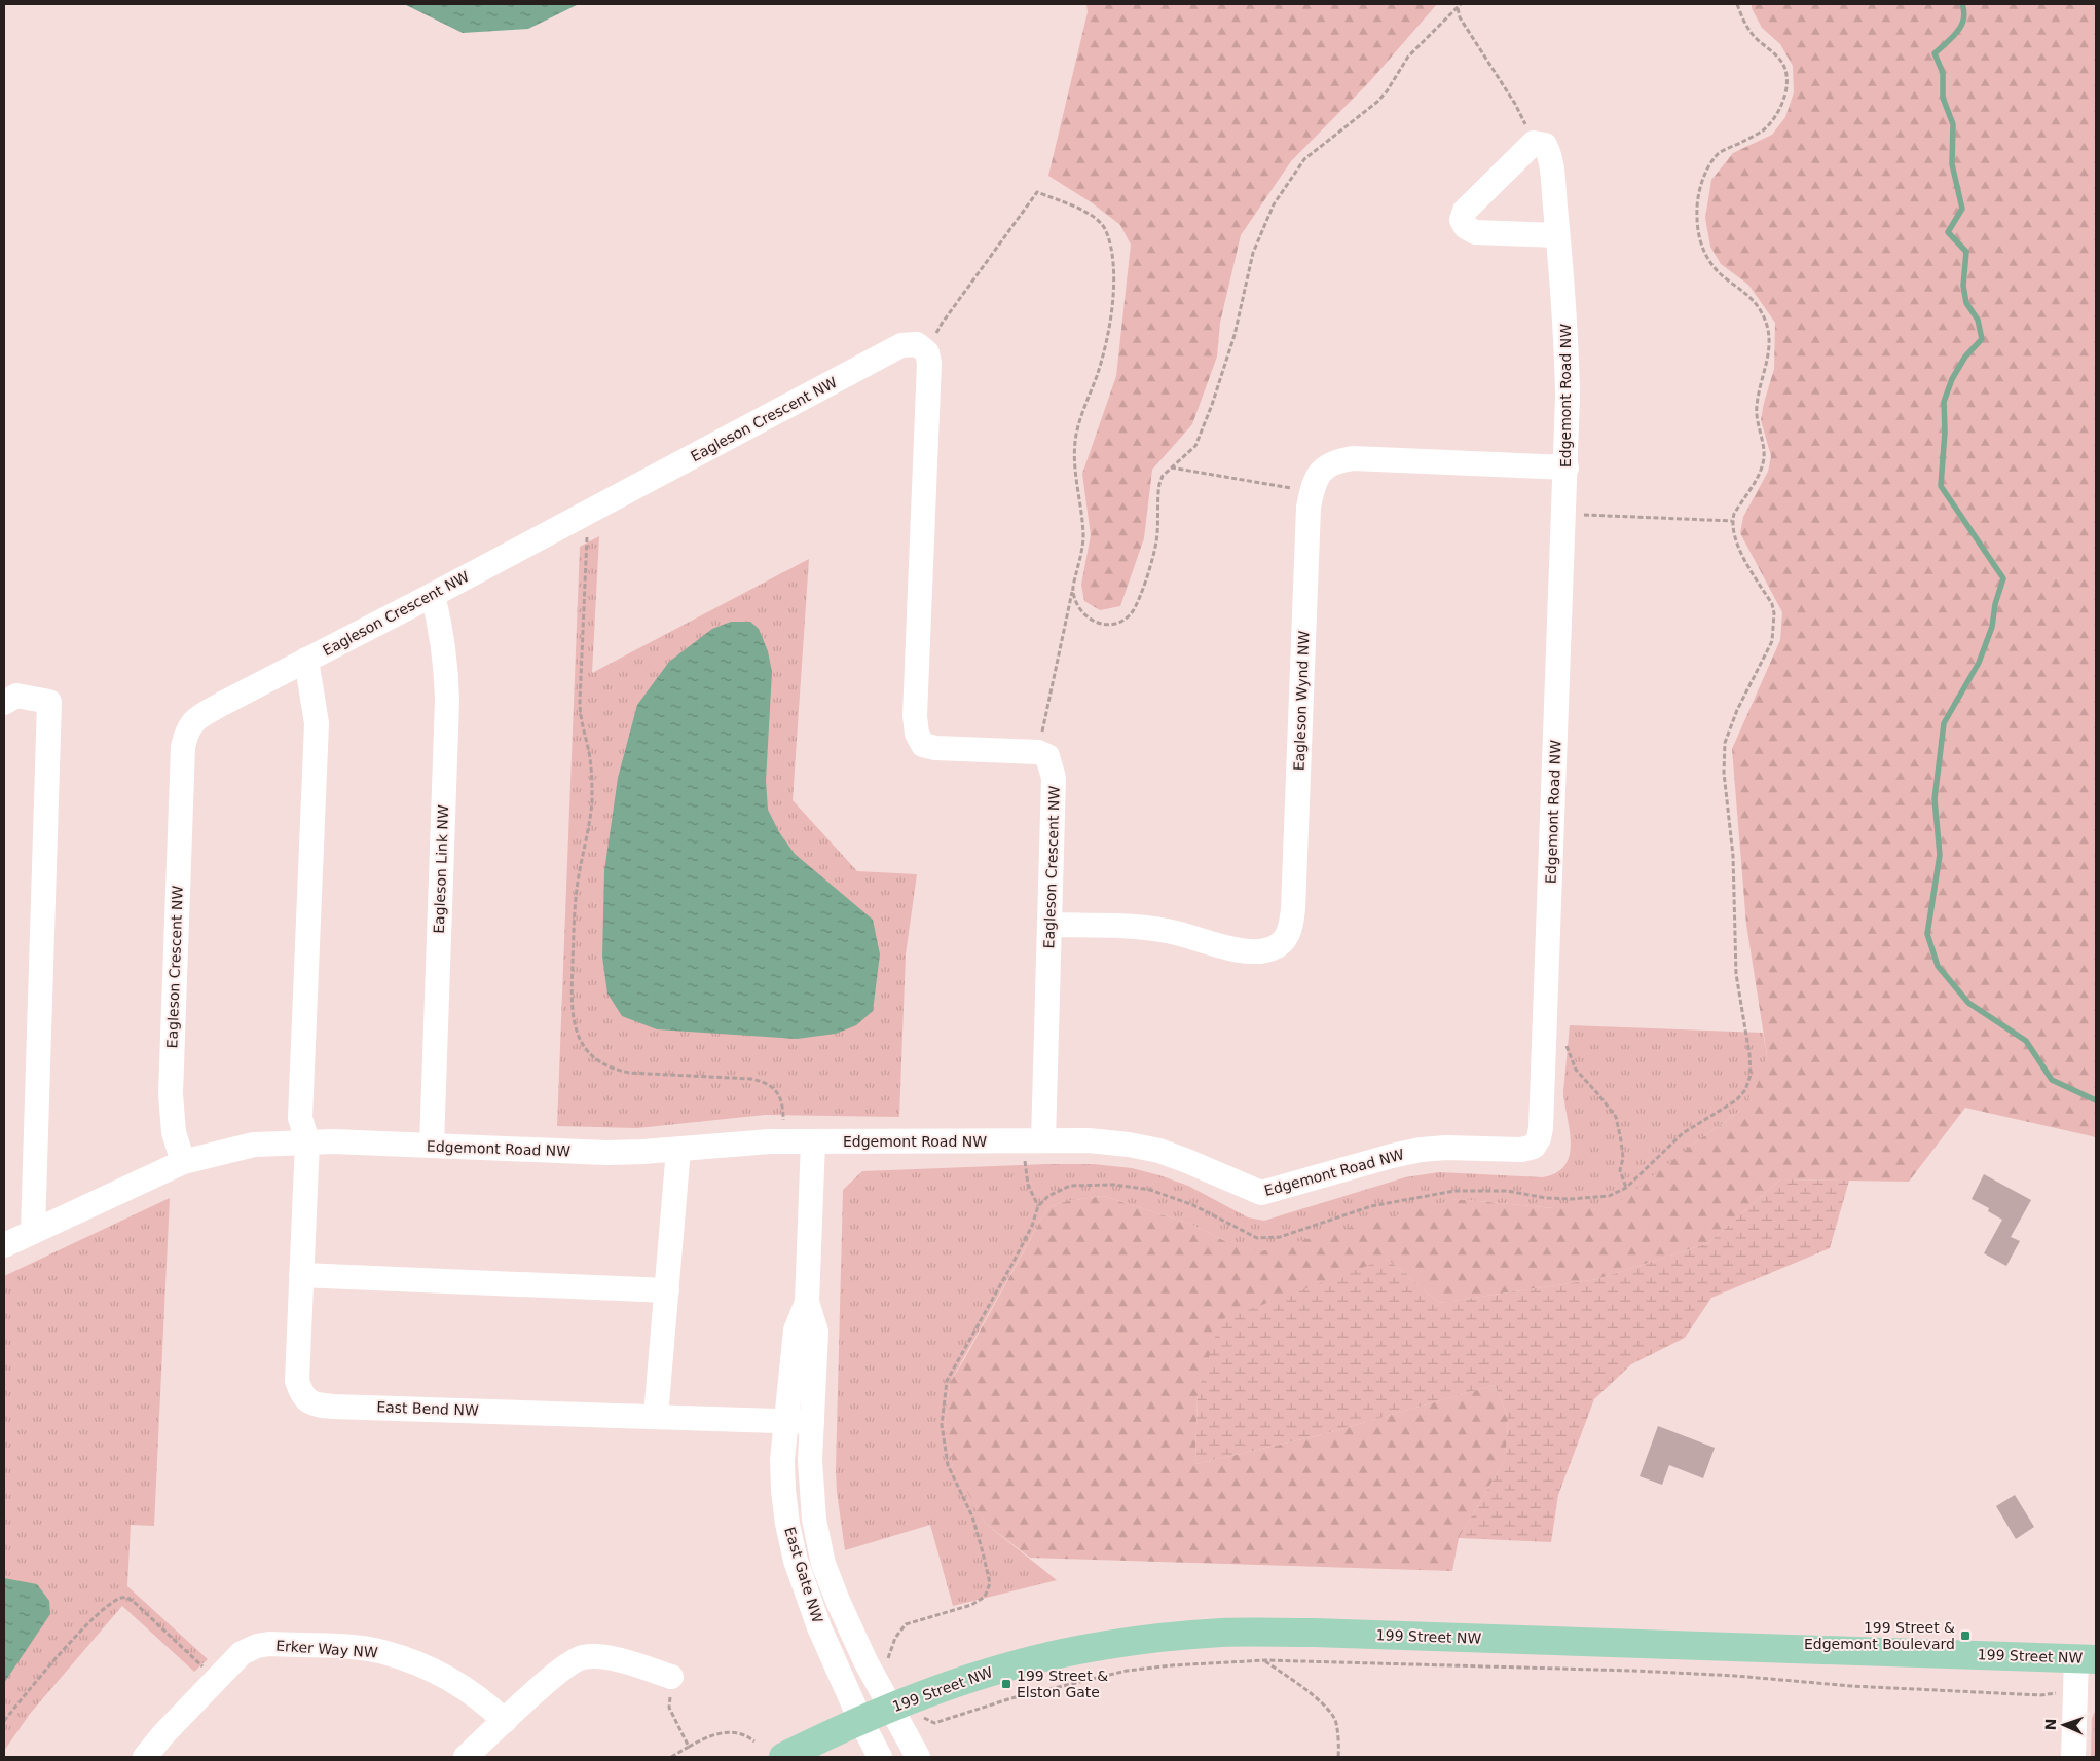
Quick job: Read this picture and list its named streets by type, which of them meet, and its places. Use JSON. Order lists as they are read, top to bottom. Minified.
{"streets":{"main road":["199 Street NW"],"street":["Edgemont Road NW","Eagleson Crescent NW","Eagleson Wynd NW","Eagleson Link NW","East Bend NW","East Gate NW","Erker Way NW"]},"crossings":[["Edgemont Road NW","Eagleson Crescent NW"],["Edgemont Road NW","Eagleson Wynd NW"],["Edgemont Road NW","Eagleson Link NW"],["Edgemont Road NW","East Bend NW"],["Edgemont Road NW","East Gate NW"],["Eagleson Crescent NW","Eagleson Wynd NW"],["Eagleson Crescent NW","Eagleson Link NW"],["Eagleson Crescent NW","East Bend NW"],["East Bend NW","East Gate NW"],["East Gate NW","199 Street NW"]],"places":{"transit":["199 Street & Edgemont Boulevard","199 Street & Elston Gate"]},"north":"left"}
